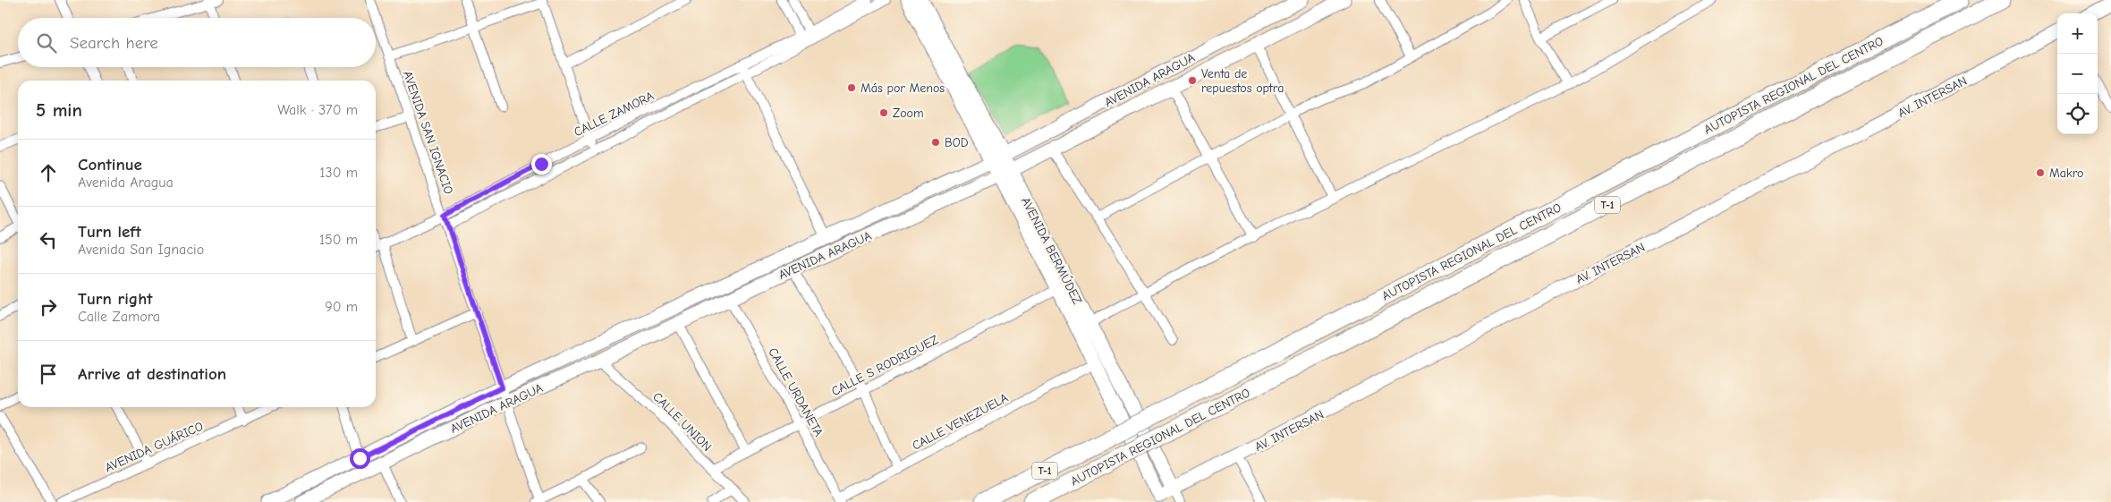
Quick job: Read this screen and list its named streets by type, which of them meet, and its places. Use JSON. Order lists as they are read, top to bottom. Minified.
{"streets":{"highway":["AUTOPISTA REGIONAL DEL CENTRO","T-1"],"street":["AVENIDA ARAGUA","AV. INTERSAN","CALLE ZAMORA","AVENIDA SAN IGNACIO","AVENIDA BERMÚDEZ","CALLE S RODRIGUEZ","CALLE URDANETA","CALLE UNION","CALLE VENEZUELA","AVENIDA GUÁRICO"]},"crossings":[["AVENIDA ARAGUA","AVENIDA SAN IGNACIO"],["AVENIDA ARAGUA","AVENIDA BERMÚDEZ"],["AVENIDA ARAGUA","CALLE URDANETA"],["AVENIDA ARAGUA","CALLE UNION"],["AV. INTERSAN","AVENIDA BERMÚDEZ"],["CALLE ZAMORA","AVENIDA SAN IGNACIO"],["AVENIDA BERMÚDEZ","CALLE S RODRIGUEZ"],["AVENIDA BERMÚDEZ","CALLE VENEZUELA"],["CALLE S RODRIGUEZ","CALLE URDANETA"],["CALLE S RODRIGUEZ","CALLE UNION"],["CALLE URDANETA","CALLE VENEZUELA"]],"places":["Venta de repuestos optra","Más por Menos","Zoom","BOD","Makro"],"page":{"map_buttons":["+","−"],"search":"Search here","heading":["5 min","Walk · 370 m"],"list":[["Continue","Avenida Aragua","130 m"],["Turn left","Avenida San Ignacio","150 m"],["Turn right","Calle Zamora","90 m"],"Arrive at destination"]}}
